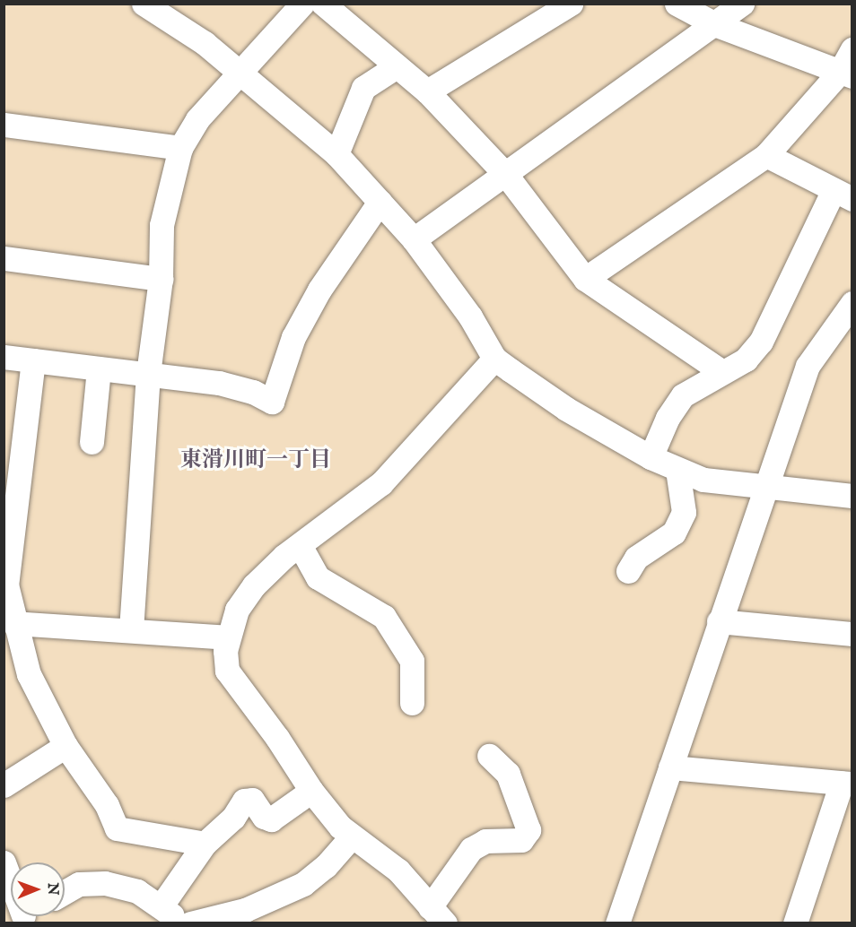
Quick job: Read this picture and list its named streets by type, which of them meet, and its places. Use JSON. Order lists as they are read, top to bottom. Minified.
{"districts":["東滑川町一丁目"],"north":"right"}
